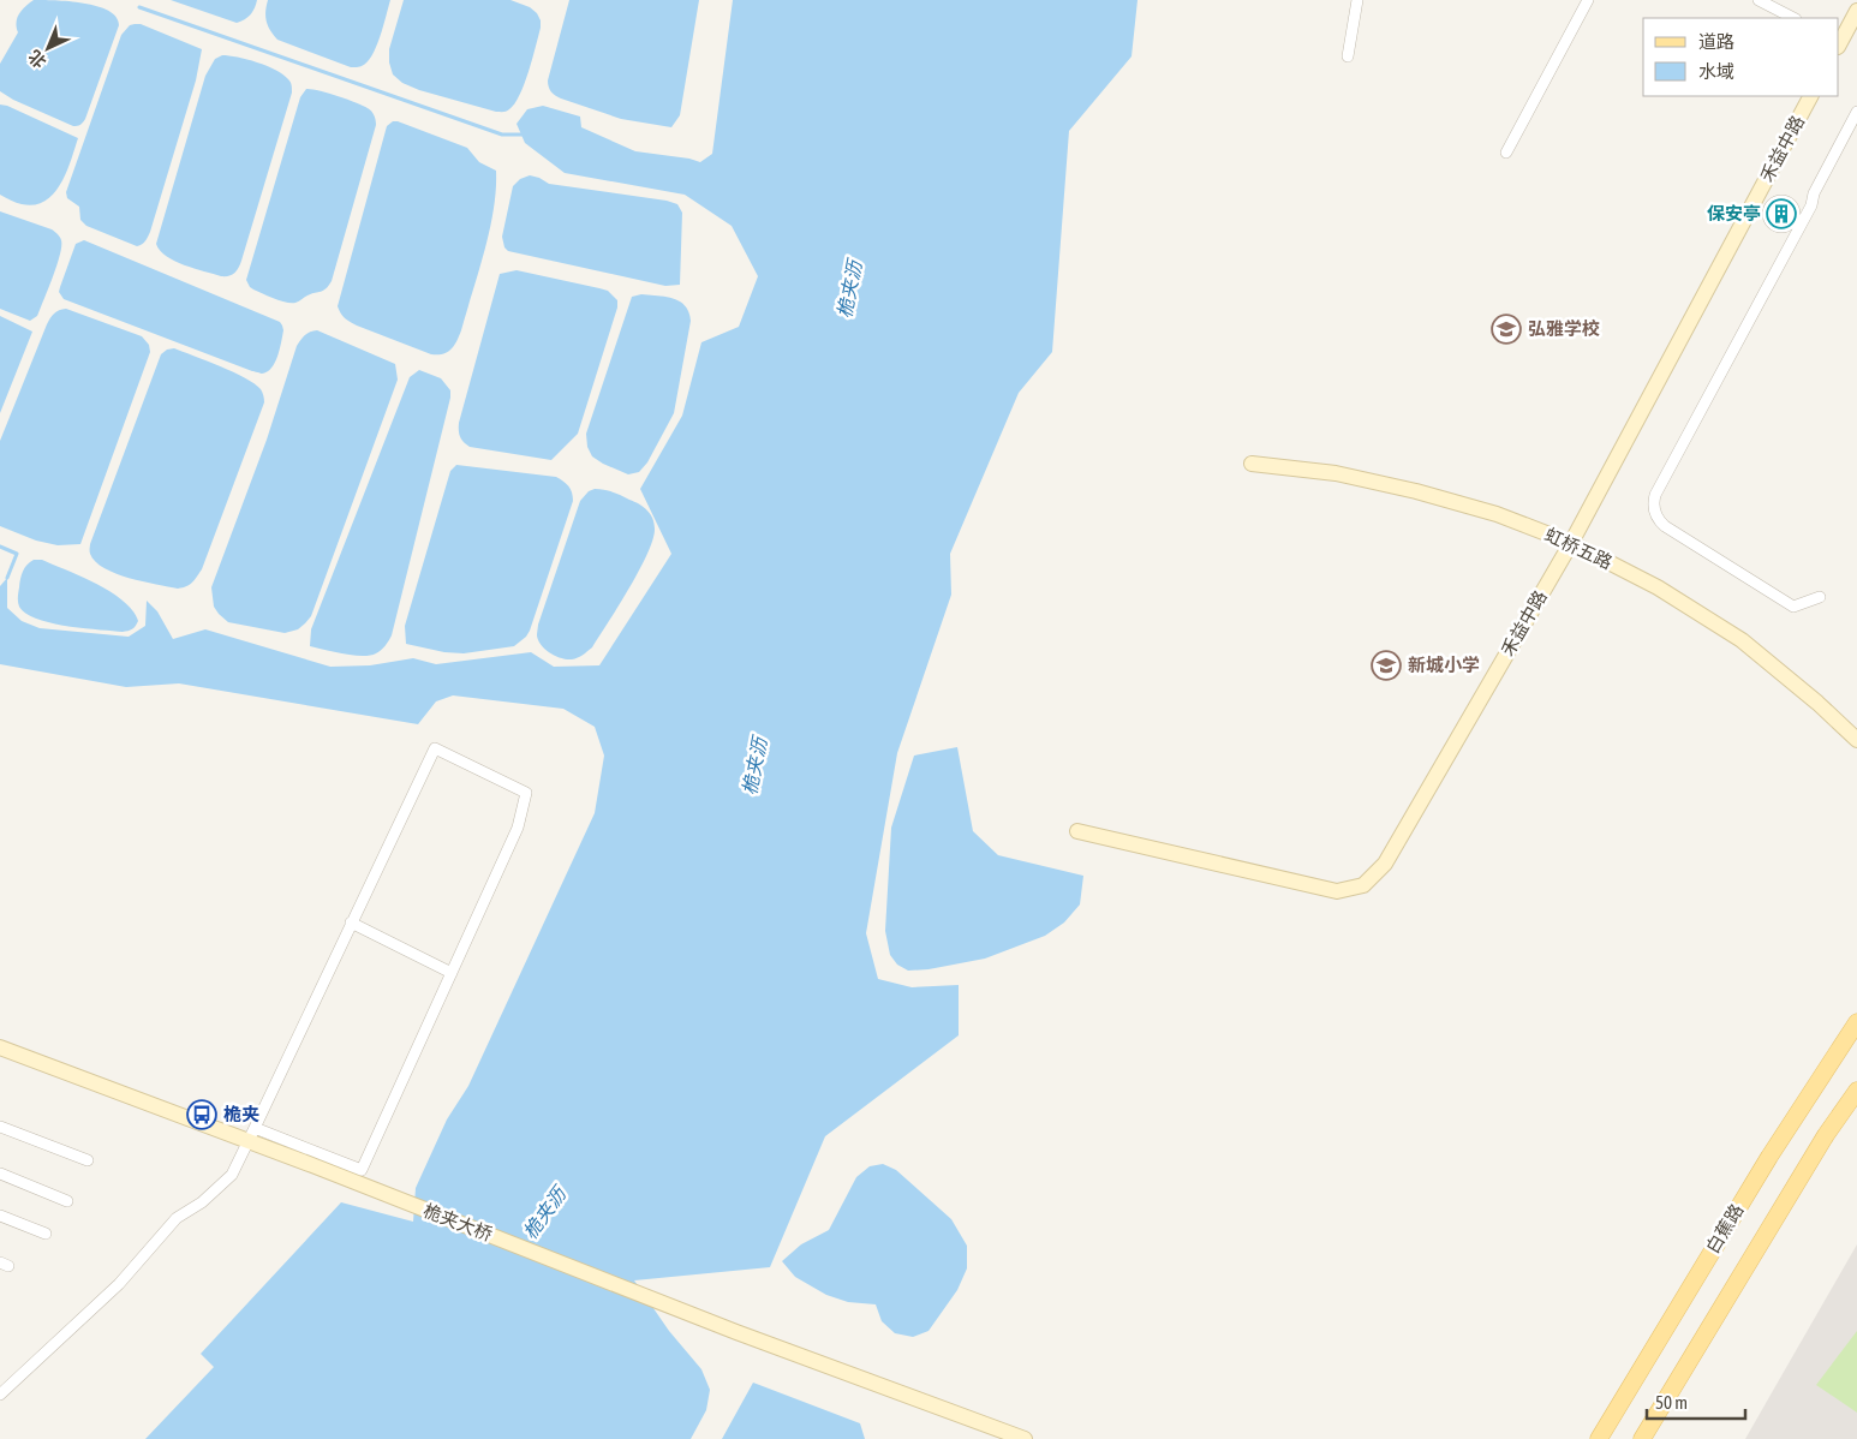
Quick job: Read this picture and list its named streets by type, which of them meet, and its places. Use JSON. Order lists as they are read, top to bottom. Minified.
{"streets":{"main road":["白蕉路"],"street":["禾益中路","虹桥五路","桅夹大桥"]},"crossings":[["禾益中路","虹桥五路"]],"water":["桅夹沥"],"places":{"building":["保安亭"],"school or university":["弘雅学校","新城小学"],"bus stop":["桅夹"]},"legend":["道路","水域"],"scale_bar":"50 m","north":"bottom left"}
